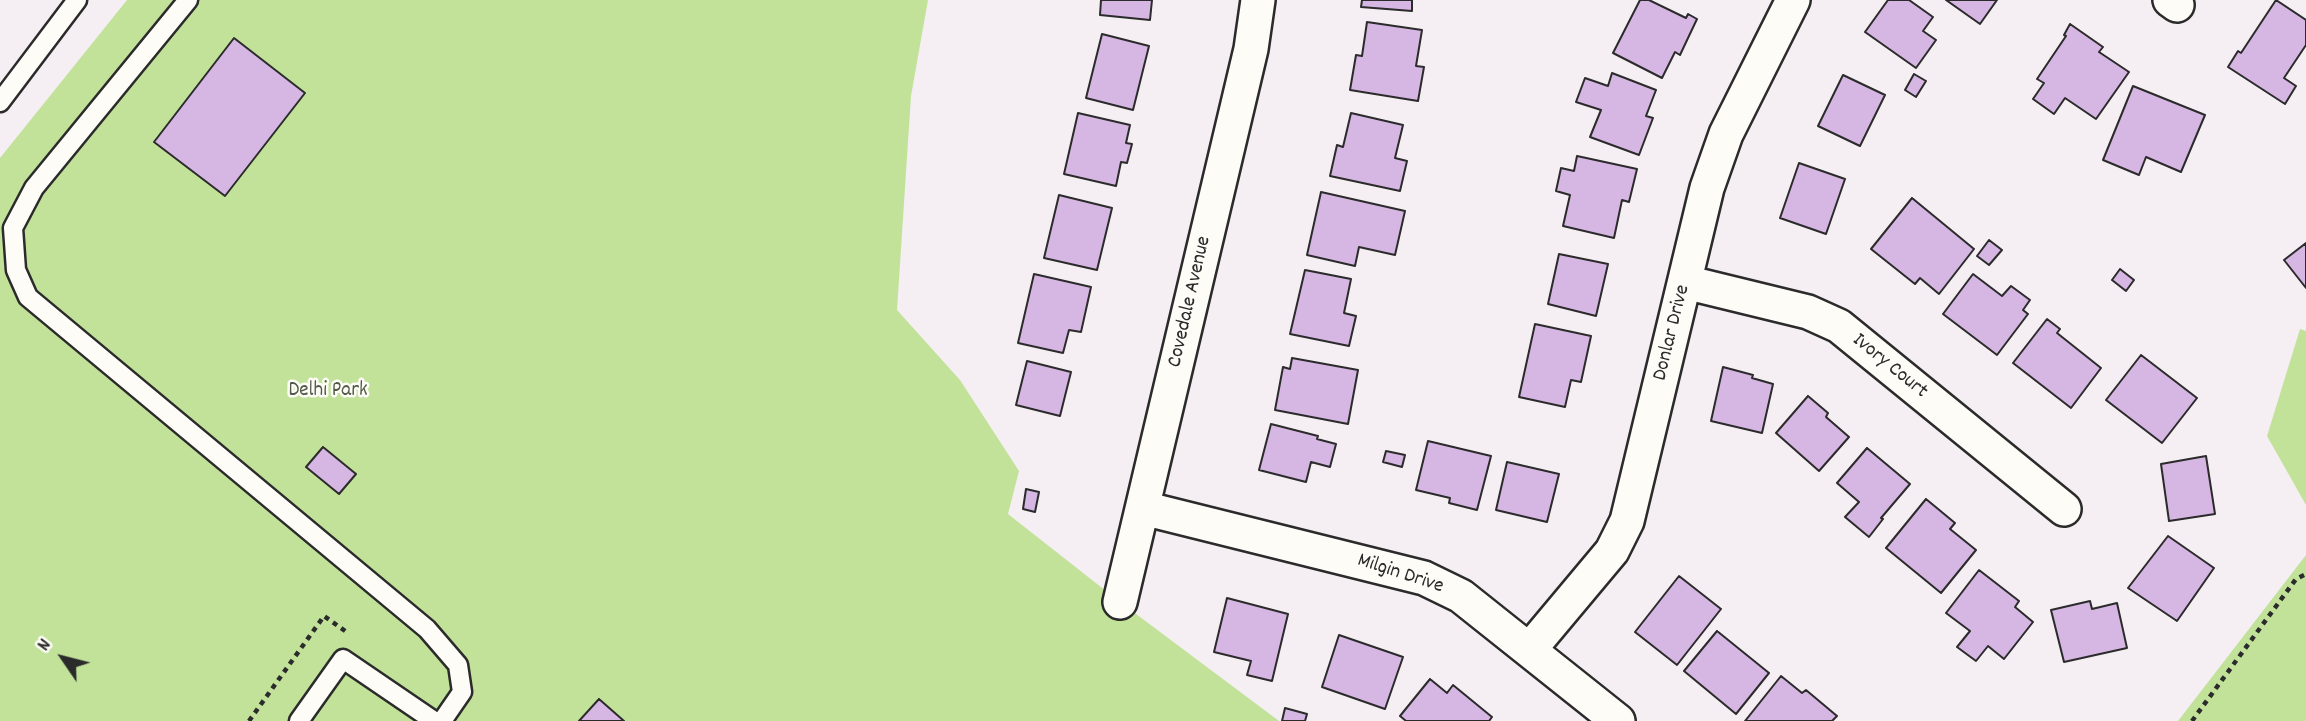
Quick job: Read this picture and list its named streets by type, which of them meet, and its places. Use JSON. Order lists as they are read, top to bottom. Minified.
{"streets":{"street":["Covedale Avenue","Donlar Drive","Ivory Court","Milgin Drive"]},"crossings":[["Covedale Avenue","Milgin Drive"],["Donlar Drive","Ivory Court"],["Donlar Drive","Milgin Drive"]],"parks":["Delhi Park"],"north":"top left"}
